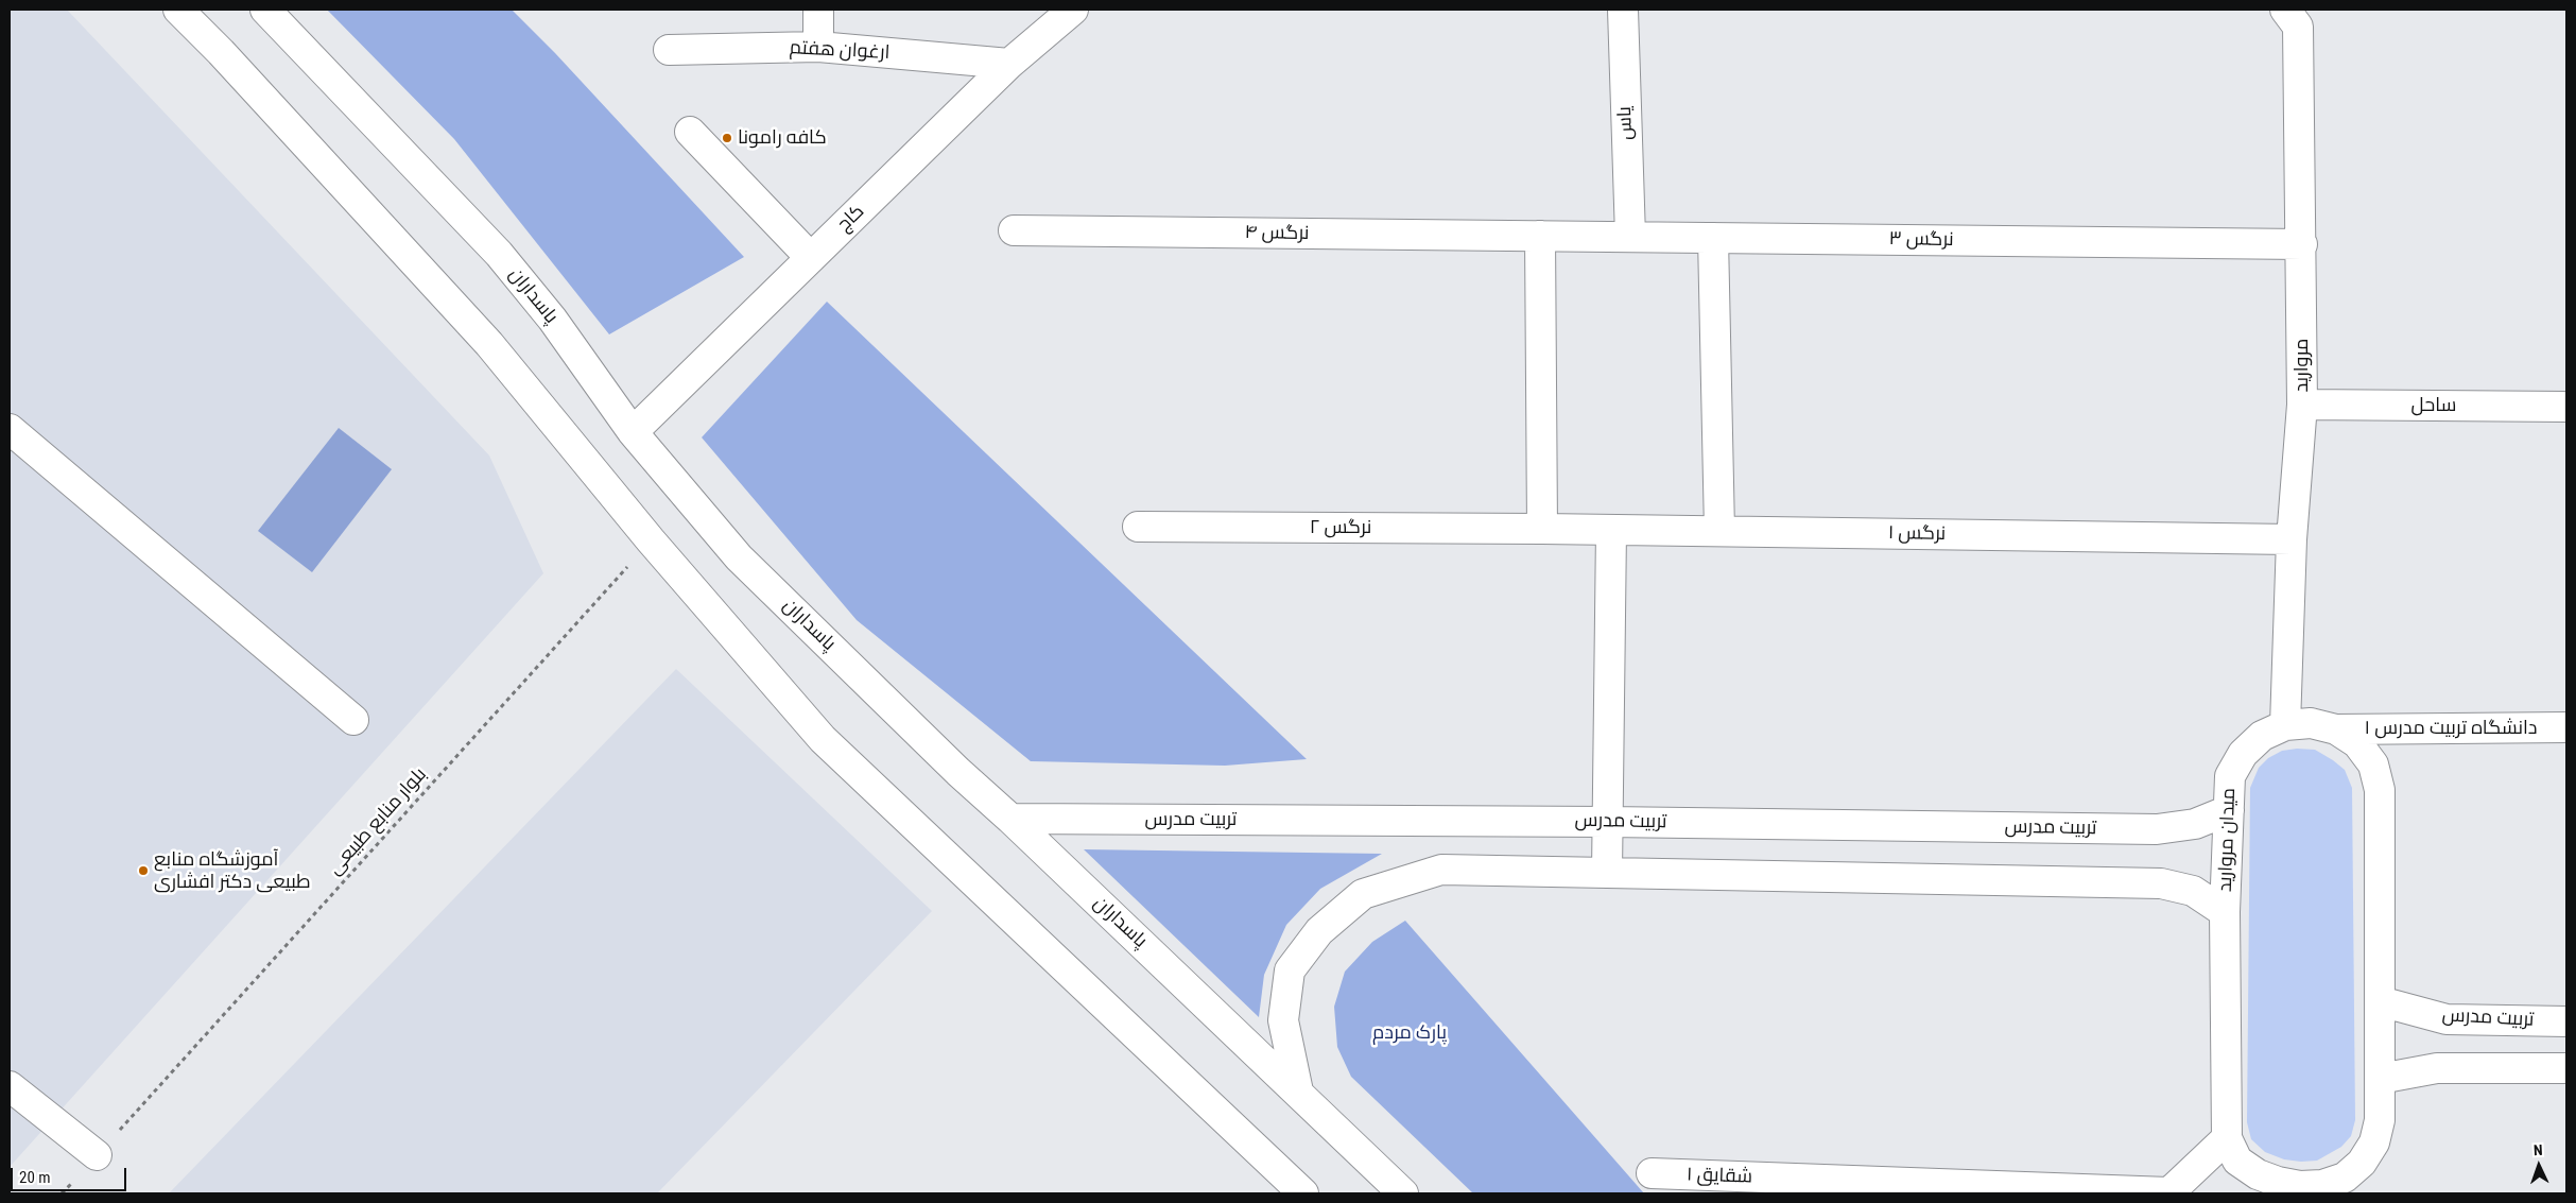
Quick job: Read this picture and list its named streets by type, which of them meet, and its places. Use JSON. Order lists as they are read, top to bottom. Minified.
{"streets":{"street":["ارغوان هفتم","یاس","کاج","نرگس ۴","نرگس ۳","پاسداران","مروارید","ساحل","نرگس ۲","نرگس ۱","۱ دانشگاه تربیت مدرس","تربیت مدرس","میدان مروارید","شقایق ۱"],"path":["بلوار منابع طبیعی"]},"crossings":[["ارغوان هفتم","کاج"],["یاس","نرگس ۳"],["کاج","پاسداران"],["نرگس ۴","نرگس ۳"],["نرگس ۳","مروارید"],["پاسداران","تربیت مدرس"],["مروارید","ساحل"],["مروارید","نرگس ۱"],["مروارید","میدان مروارید"],["نرگس ۲","نرگس ۱"],["۱ دانشگاه تربیت مدرس","میدان مروارید"],["تربیت مدرس","میدان مروارید"]],"parks":["پارک مردم"],"places":["کافه رامونا","آموزشگاه منابع طبیعی دکتر افشاری"],"scale_bar":"20 m","north":"top"}
